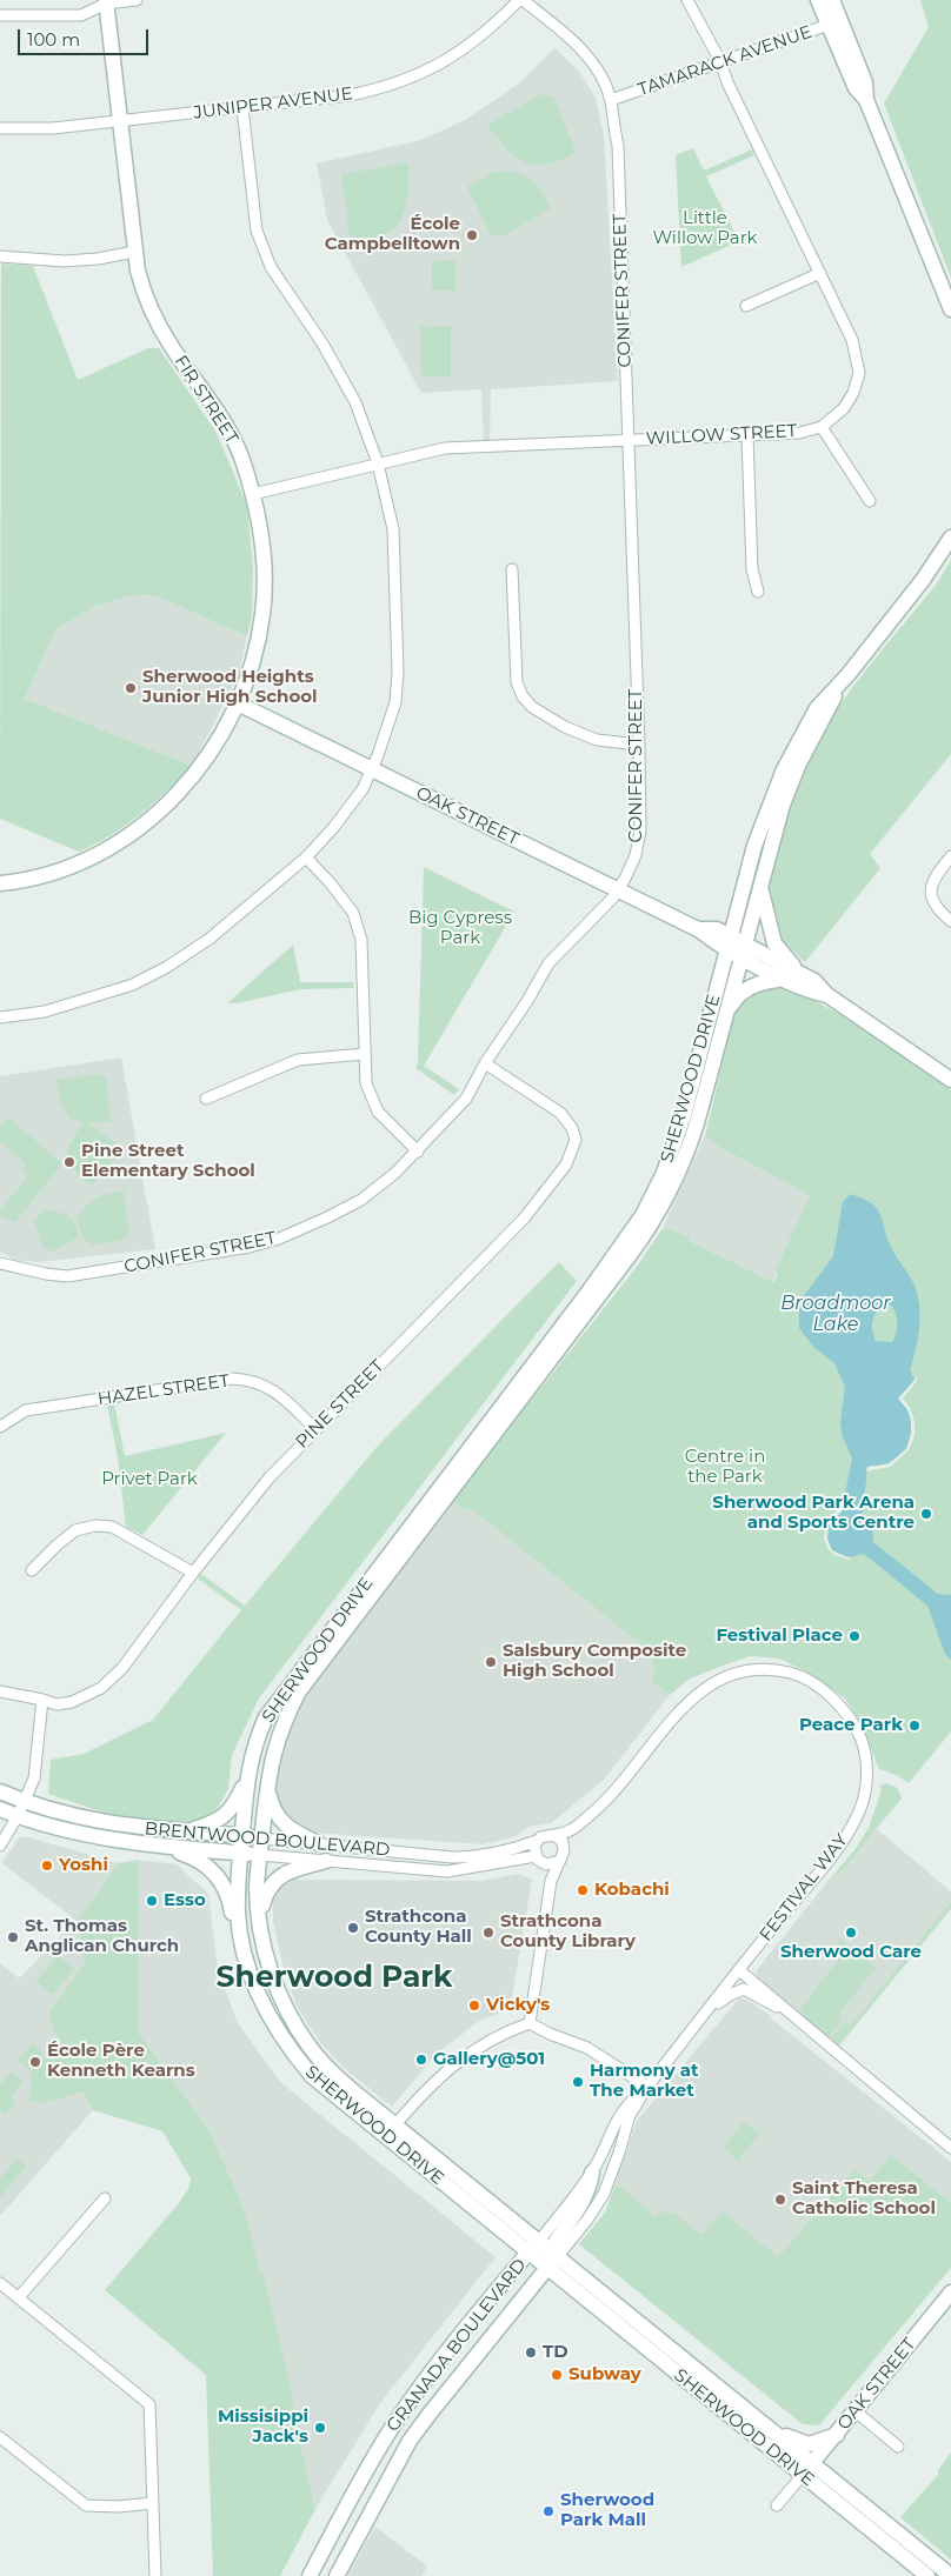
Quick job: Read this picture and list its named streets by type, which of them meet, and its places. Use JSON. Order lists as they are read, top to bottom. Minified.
{"streets":{"main road":["FIR STREET","OAK STREET","SHERWOOD DRIVE","BRENTWOOD BOULEVARD","GRANADA BOULEVARD"],"street":["TAMARACK AVENUE","JUNIPER AVENUE","CONIFER STREET","WILLOW STREET","HAZEL STREET","PINE STREET","FESTIVAL WAY"]},"crossings":[["TAMARACK AVENUE","CONIFER STREET"],["TAMARACK AVENUE","WILLOW STREET"],["JUNIPER AVENUE","CONIFER STREET"],["JUNIPER AVENUE","FIR STREET"],["CONIFER STREET","WILLOW STREET"],["CONIFER STREET","OAK STREET"],["CONIFER STREET","PINE STREET"],["FIR STREET","WILLOW STREET"],["FIR STREET","OAK STREET"],["OAK STREET","SHERWOOD DRIVE"],["SHERWOOD DRIVE","BRENTWOOD BOULEVARD"],["SHERWOOD DRIVE","FESTIVAL WAY"],["SHERWOOD DRIVE","GRANADA BOULEVARD"],["HAZEL STREET","PINE STREET"],["BRENTWOOD BOULEVARD","FESTIVAL WAY"],["FESTIVAL WAY","GRANADA BOULEVARD"]],"districts":["Sherwood Park"],"water":["Broadmoor Lake"],"parks":["Little Willow Park","Big Cypress Park","Centre in the Park","Privet Park"],"places":["École Campbelltown","Sherwood Heights Junior High School","Pine Street Elementary School","Sherwood Park Arena and Sports Centre","Festival Place","Salsbury Composite High School","Peace Park","Yoshi","Kobachi","Esso","Strathcona County Hall","Strathcona County Library","Sherwood Care","St. Thomas Anglican Church","Vicky's","Gallery@501","École Père Kenneth Kearns","Harmony at The Market","Saint Theresa Catholic School","TD","Subway","Missisippi Jack's","Sherwood Park Mall"],"scale_bar":"100 m"}
